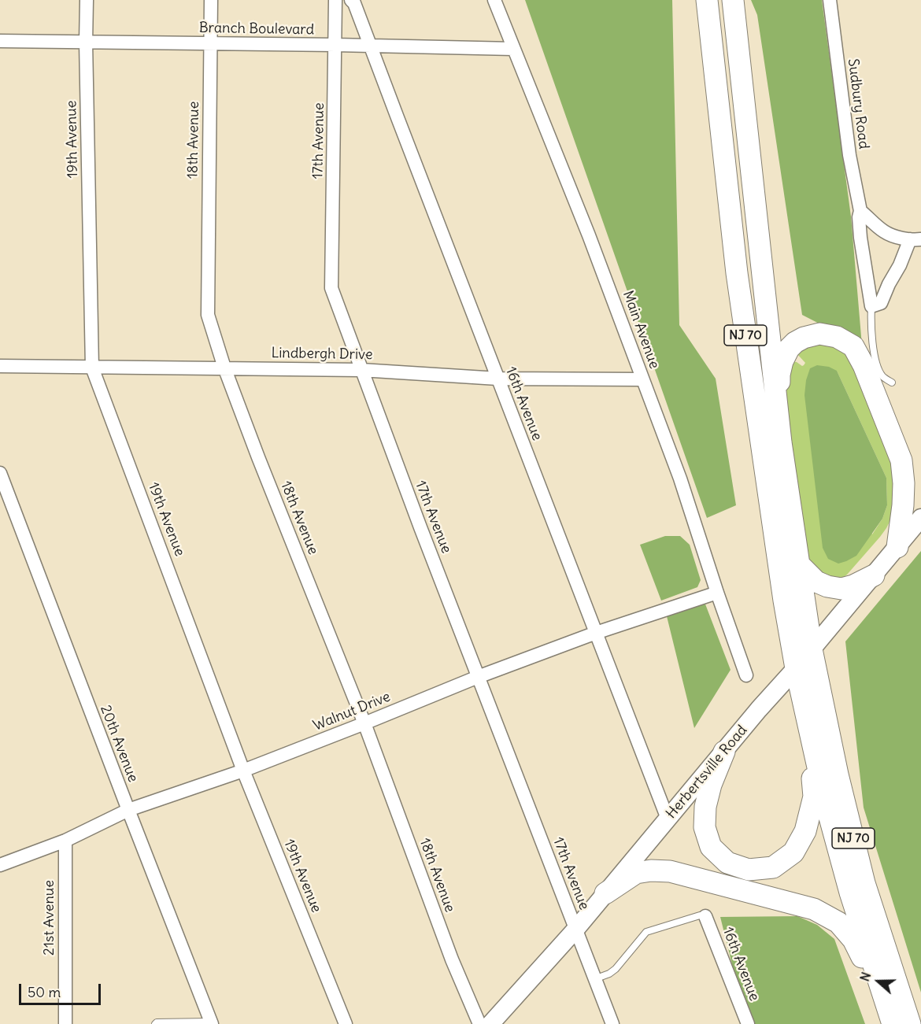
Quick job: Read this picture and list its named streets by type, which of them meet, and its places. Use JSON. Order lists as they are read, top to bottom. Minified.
{"streets":{"highway":["NJ 70"],"main road":["Herbertsville Road"],"street":["Branch Boulevard","Sudbury Road","19th Avenue","18th Avenue","17th Avenue","Main Avenue","Lindbergh Drive","16th Avenue","Walnut Drive","20th Avenue","21st Avenue"]},"crossings":[["Branch Boulevard","19th Avenue"],["Branch Boulevard","18th Avenue"],["Branch Boulevard","17th Avenue"],["Branch Boulevard","Main Avenue"],["Branch Boulevard","16th Avenue"],["19th Avenue","Lindbergh Drive"],["19th Avenue","Walnut Drive"],["18th Avenue","Lindbergh Drive"],["18th Avenue","Walnut Drive"],["17th Avenue","Lindbergh Drive"],["17th Avenue","Walnut Drive"],["17th Avenue","Herbertsville Road"],["Main Avenue","Lindbergh Drive"],["Main Avenue","Walnut Drive"],["NJ 70","Herbertsville Road"],["Lindbergh Drive","16th Avenue"],["16th Avenue","Walnut Drive"],["16th Avenue","Herbertsville Road"],["Walnut Drive","20th Avenue"],["Walnut Drive","21st Avenue"]],"scale_bar":"50 m","north":"left"}
